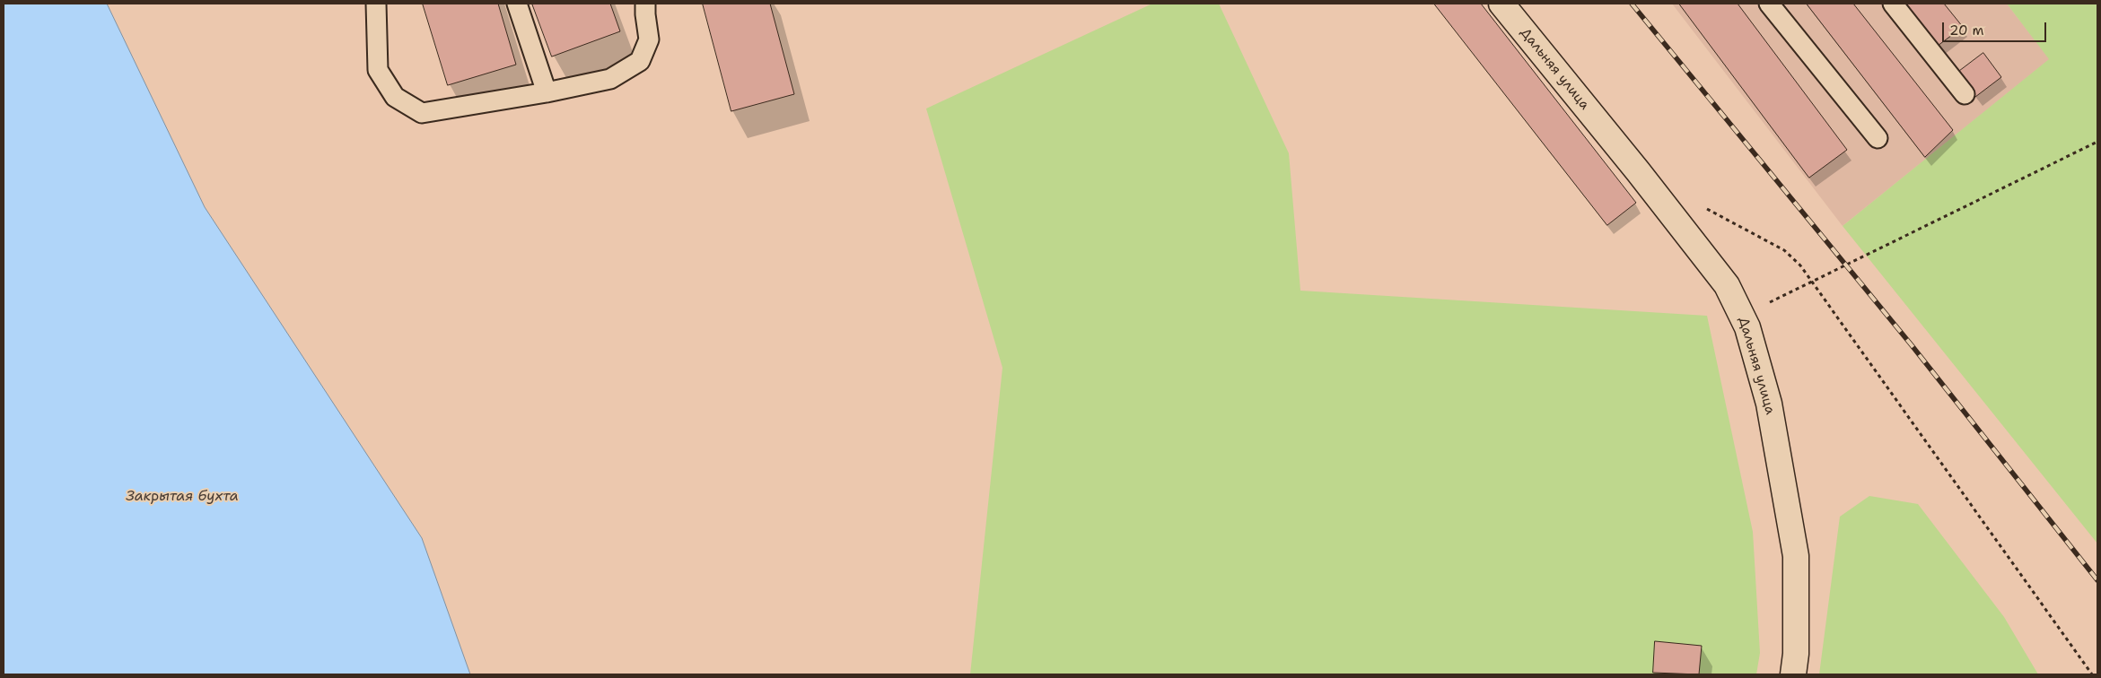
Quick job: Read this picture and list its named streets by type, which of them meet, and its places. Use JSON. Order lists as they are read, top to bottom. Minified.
{"streets":{"street":["Дальняя улица"]},"water":["Закрытая бухта"],"scale_bar":"20 m"}
